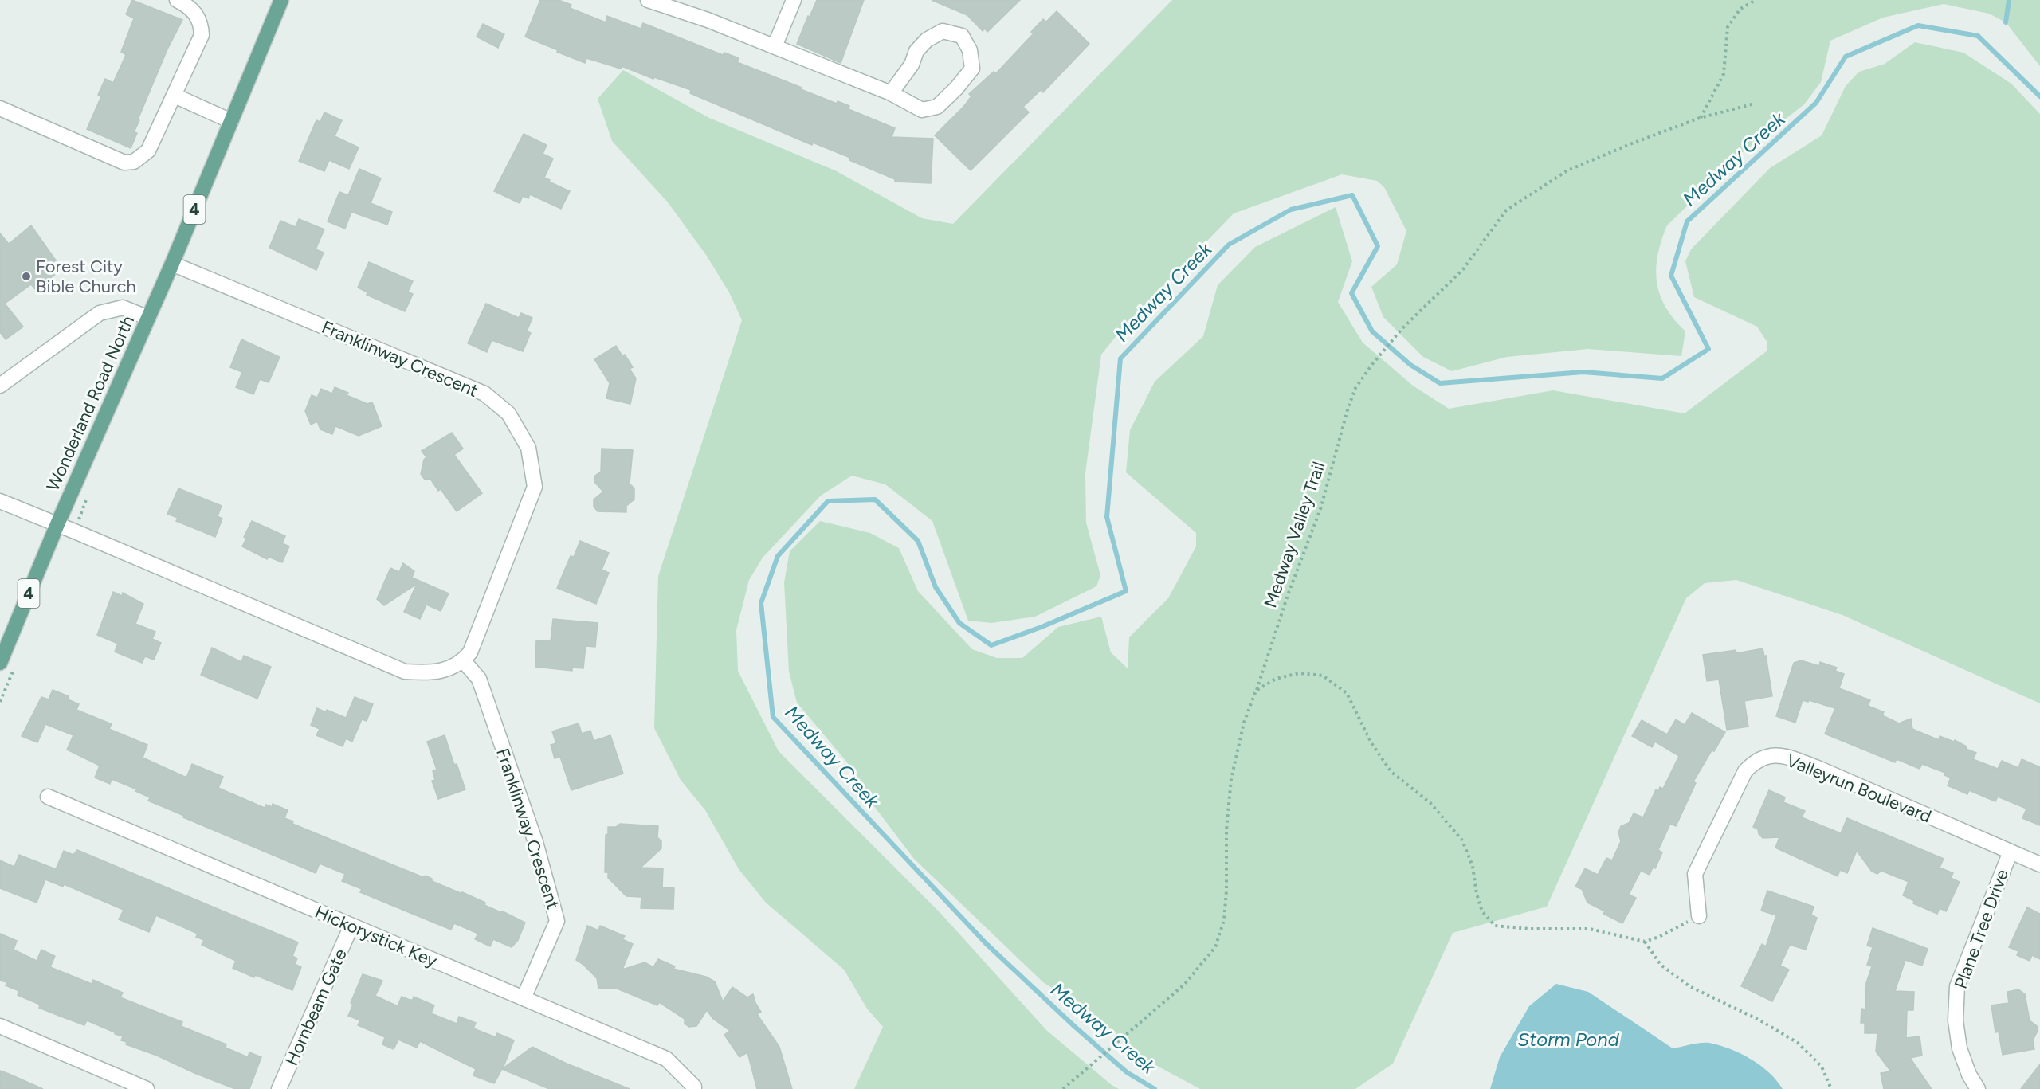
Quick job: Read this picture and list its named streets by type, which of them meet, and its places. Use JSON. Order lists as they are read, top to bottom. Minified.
{"streets":{"main road":["4","Wonderland Road North"],"street":["Franklinway Crescent","Valleyrun Boulevard","Plane Tree Drive","Hickorystick Key","Hornbeam Gate"],"path":["Medway Valley Trail"]},"crossings":[["Franklinway Crescent","Wonderland Road North"],["Franklinway Crescent","Hickorystick Key"],["Valleyrun Boulevard","Plane Tree Drive"],["Hickorystick Key","Hornbeam Gate"]],"water":["Medway Creek","Storm Pond"],"places":["Forest City Bible Church"]}
